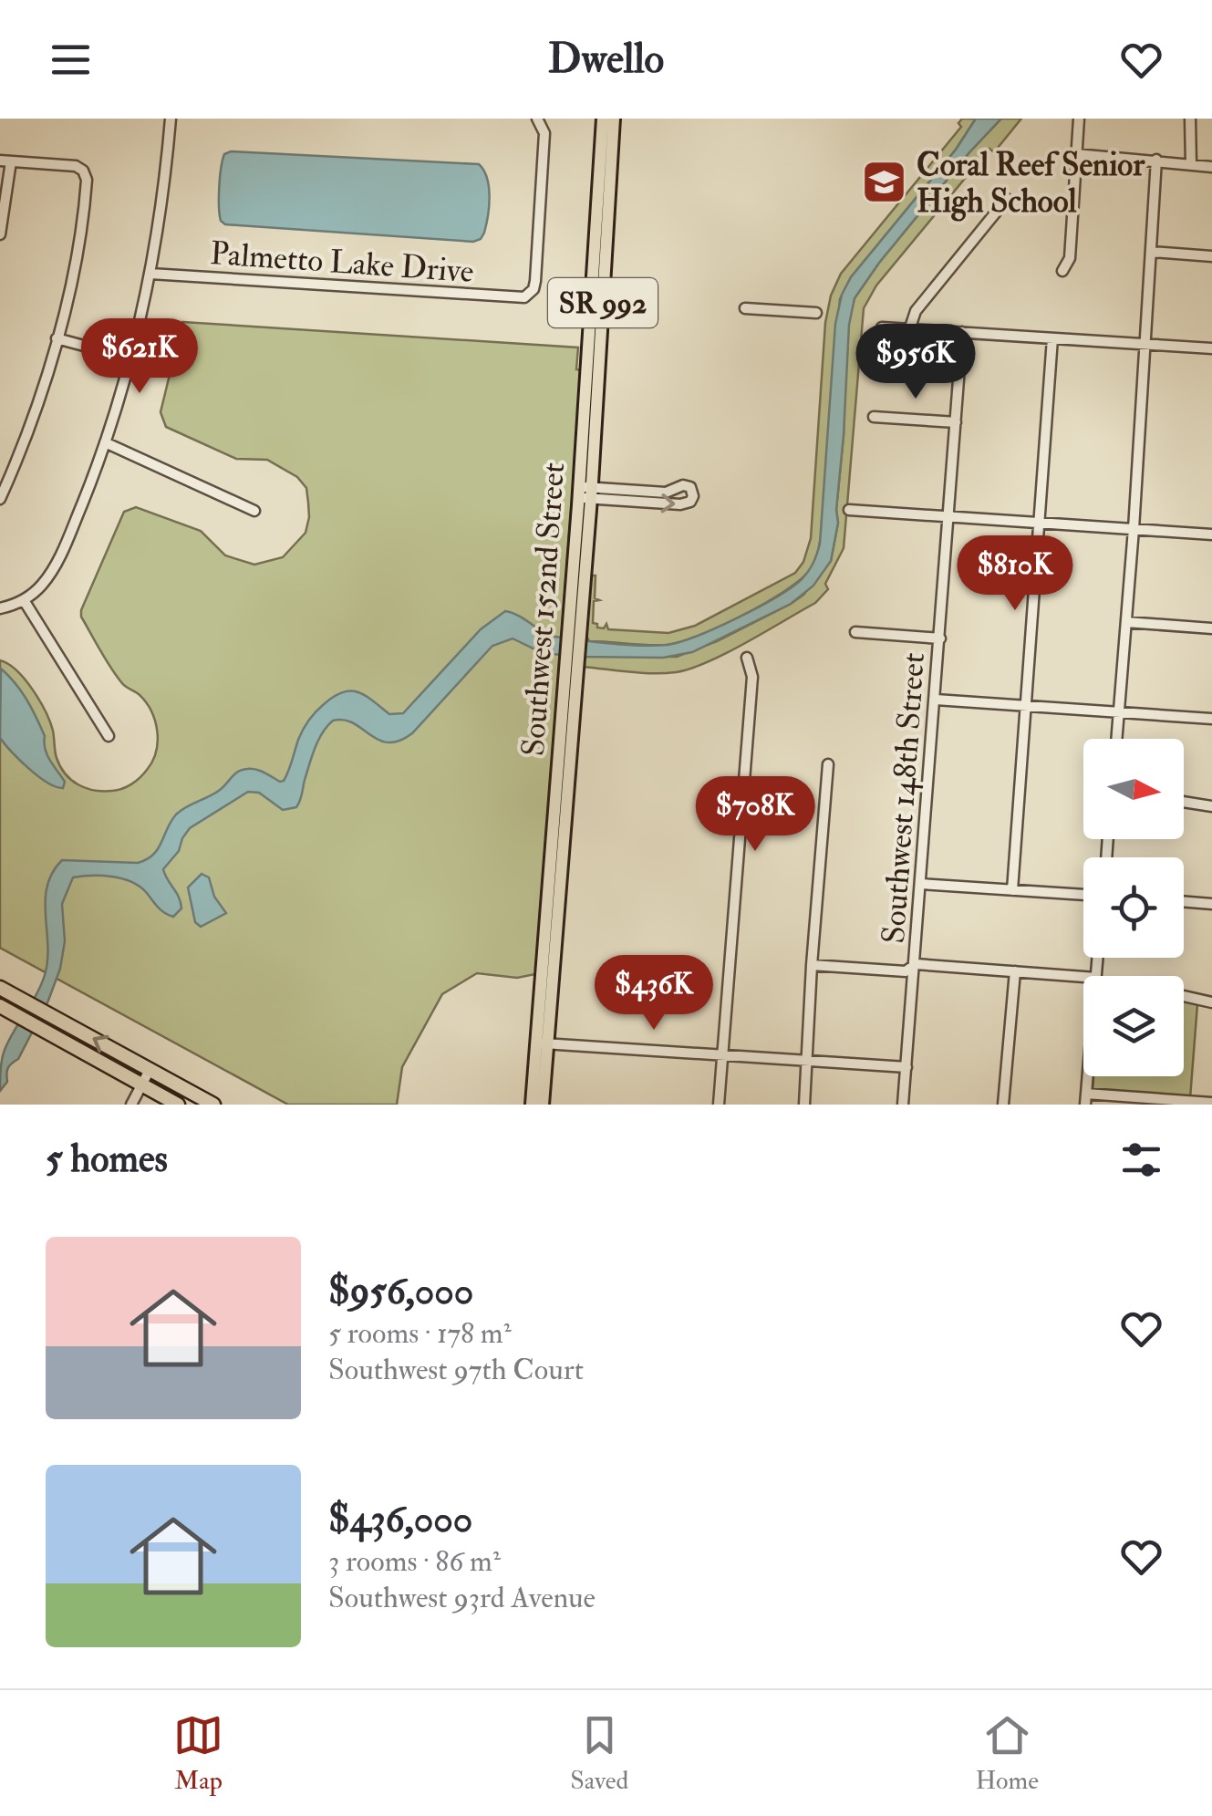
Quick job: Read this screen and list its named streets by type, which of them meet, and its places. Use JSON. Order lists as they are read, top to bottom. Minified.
{"streets":{"main road":["SR 992","Southwest 152nd Street"],"street":["Palmetto Lake Drive","Southwest 148th Street"]},"places":{"school or university":["Coral Reef Senior High School"]},"north":"right","page":{"header":"Dwello","price":["$621K","$956K","$810K","$708K","$436K"],"heading":"5 homes","list":[{"name":"$956,000","note":"5 rooms · 178 m² · Southwest 97th Court"},{"name":"$436,000","note":"3 rooms · 86 m² · Southwest 93rd Avenue"}],"tabs":["Map","Saved","Home"]}}
